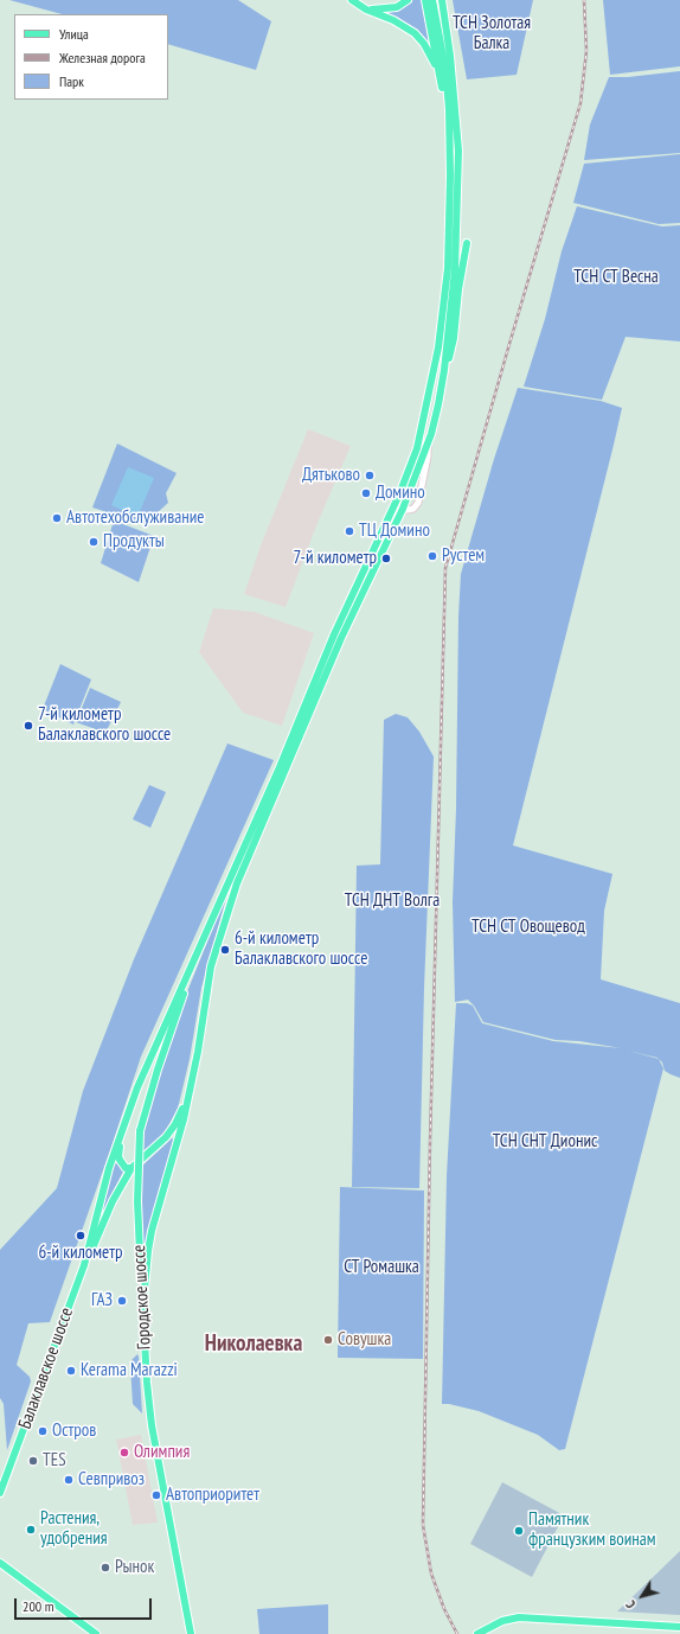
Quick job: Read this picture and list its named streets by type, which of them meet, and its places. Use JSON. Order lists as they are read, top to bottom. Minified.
{"streets":{"main road":["Городское шоссе","Балаклавское шоссе"]},"districts":["Николаевка"],"parks":["ТСН Золотая Балка","ТСН СТ Весна","ТСН ДНТ Волга","ТСН СТ Овощевод","ТСН СНТ Дионис","СТ Ромашка"],"places":["Дятьково","Домино","Автотехобслуживание","ТЦ Домино","Продукты","Рустем","7-й километр","7-й километр Балаклавского шоссе","6-й километр Балаклавского шоccе","6-й километр","ГАЗ","Совушка","Kerama Marazzi","Остров","Олимпия","TES","Севпривоз","Автоприоритет","Растения, удобрения","Памятник французким воинам","Рынок"],"legend":["Улица","Железная дорога","Парк"],"scale_bar":"200 m","north":"bottom left"}
